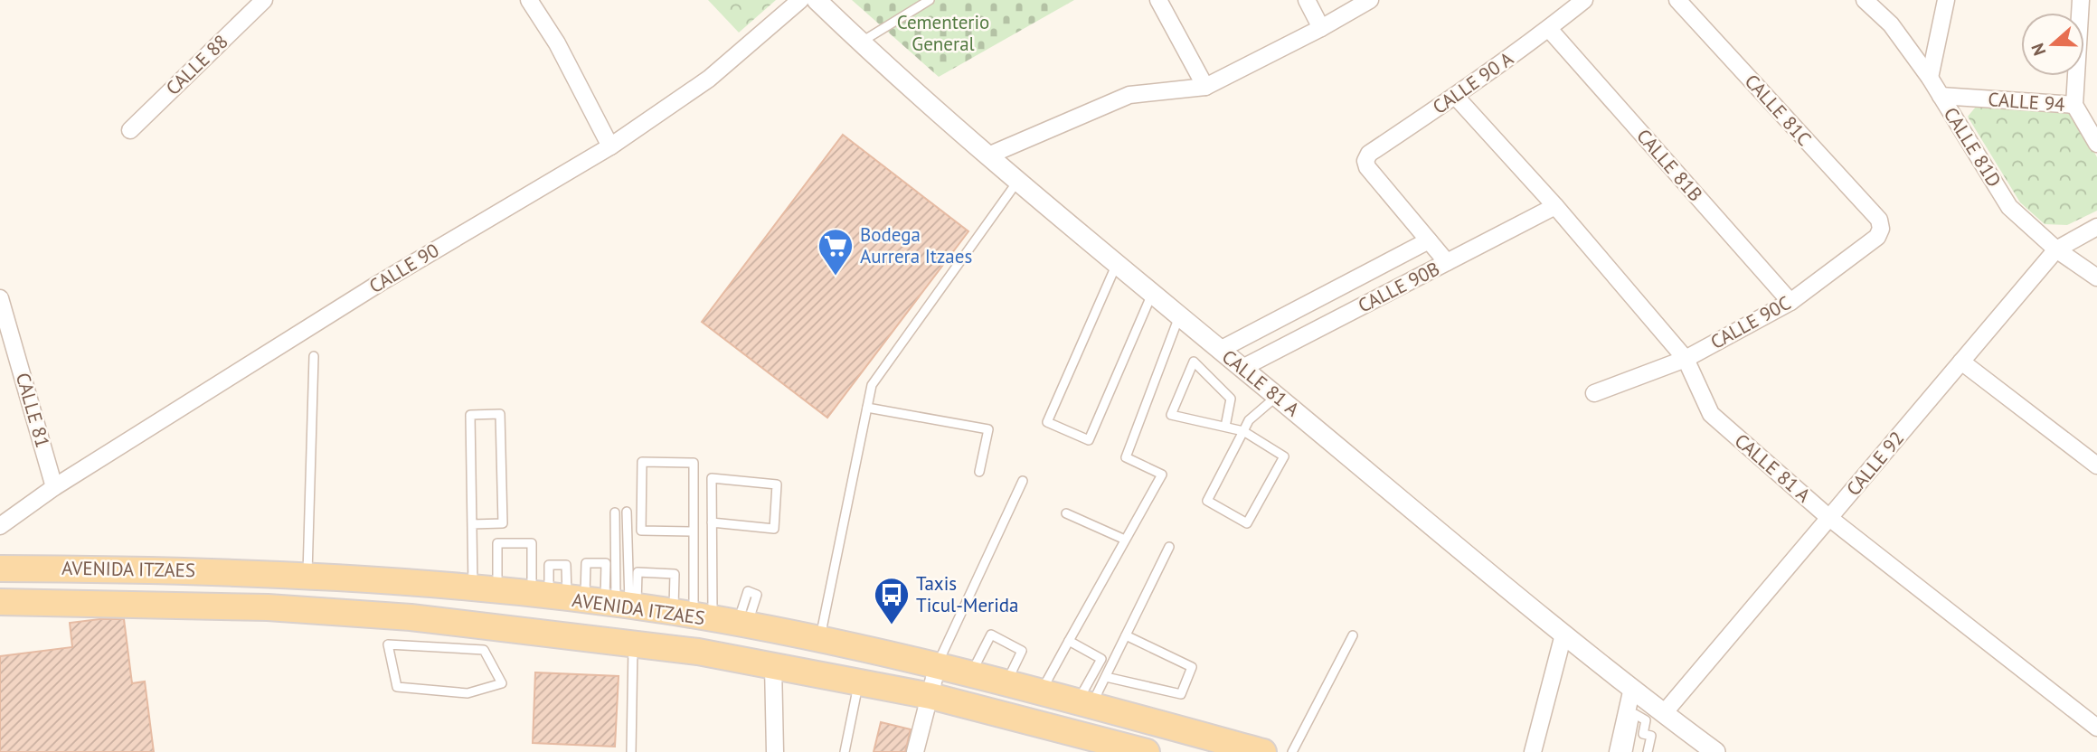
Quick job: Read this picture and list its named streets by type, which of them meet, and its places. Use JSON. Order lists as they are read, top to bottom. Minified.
{"streets":{"main road":["AVENIDA ITZAES"],"street":["CALLE 88","CALLE 90 A","CALLE 94","CALLE 81C","CALLE 81D","CALLE 81B","CALLE 90","CALLE 90B","CALLE 90C","CALLE 81 A","CALLE 81","CALLE 92"]},"crossings":[["CALLE 90 A","CALLE 81B"],["CALLE 90 A","CALLE 81 A"],["CALLE 94","CALLE 81D"],["CALLE 81C","CALLE 90C"],["CALLE 81D","CALLE 92"],["CALLE 81B","CALLE 90C"],["CALLE 90","CALLE 81"],["CALLE 90B","CALLE 81 A"],["CALLE 90C","CALLE 81 A"],["CALLE 81 A","CALLE 92"]],"parks":["Cementerio General"],"places":{"supermarket":["Bodega Aurrera Itzaes"],"bus stop":["Taxis Ticul-Merida"]},"north":"left"}
